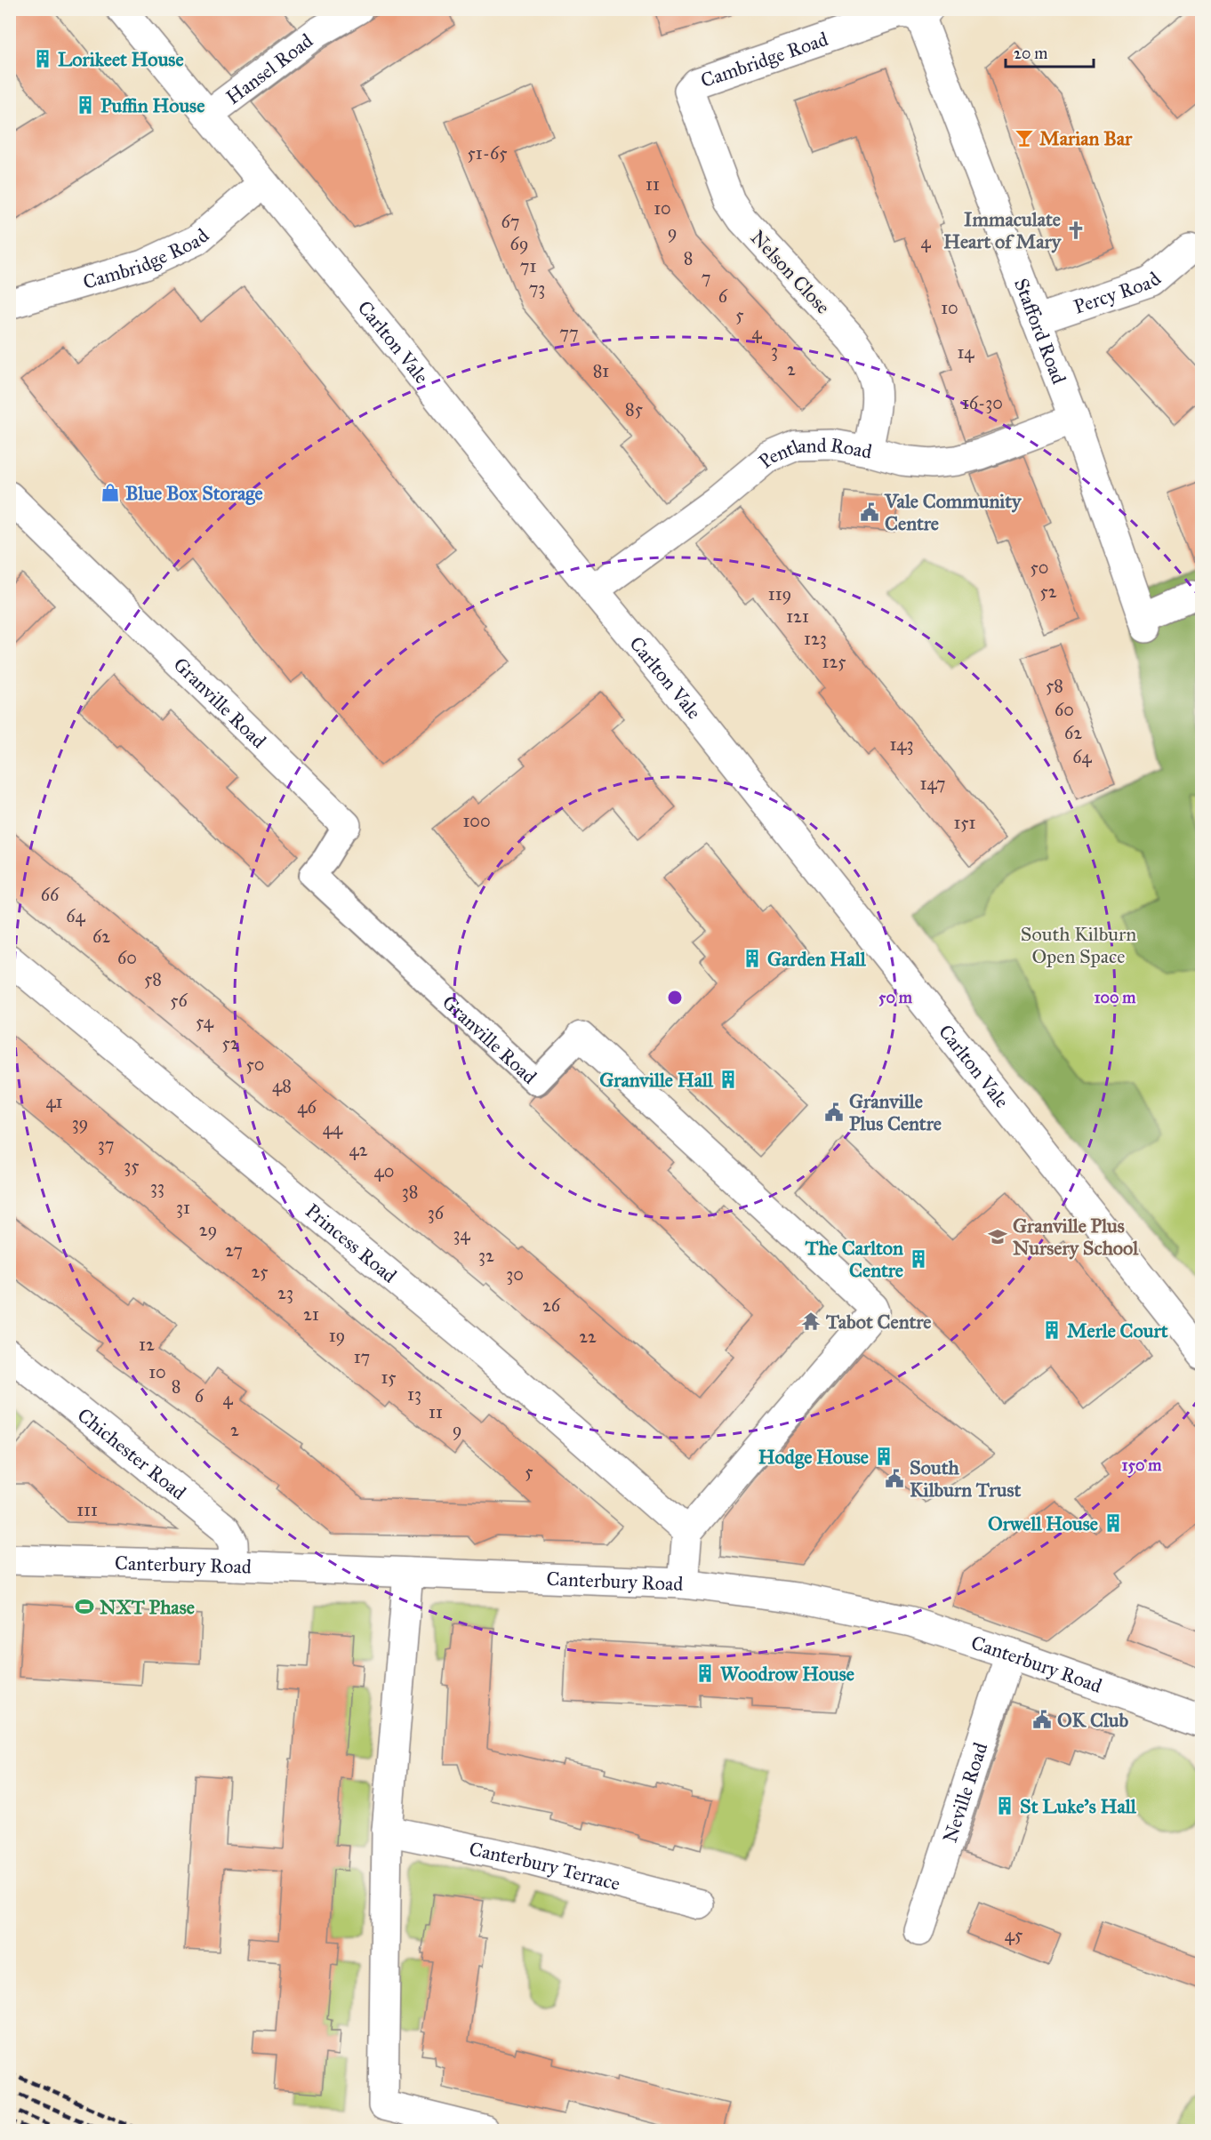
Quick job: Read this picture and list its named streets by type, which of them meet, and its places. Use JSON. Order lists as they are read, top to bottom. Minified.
{"streets":{"street":["Cambridge Road","Hansel Road","Nelson Close","Percy Road","Stafford Road","Carlton Vale","Pentland Road","Granville Road","Princess Road","Chichester Road","Canterbury Road","Neville Road","Canterbury Terrace"]},"crossings":[["Cambridge Road","Nelson Close"],["Cambridge Road","Stafford Road"],["Cambridge Road","Carlton Vale"],["Hansel Road","Carlton Vale"],["Nelson Close","Pentland Road"],["Percy Road","Stafford Road"],["Stafford Road","Pentland Road"],["Carlton Vale","Pentland Road"],["Granville Road","Princess Road"],["Chichester Road","Canterbury Road"],["Canterbury Road","Neville Road"]],"parks":["South Kilburn Open Space"],"places":{"building":["Lorikeet House","Puffin House","Garden Hall","Granville Hall","The Carlton Centre","Merle Court","Hodge House","Orwell House","Woodrow House","St Luke's Hall"],"bar":["Marian Bar"],"church":["Immaculate Heart of Mary"],"shop":["Blue Box Storage"],"public building":["Vale Community Centre","Granville Plus Centre","South Kilburn Trust","OK Club"],"school or university":["Granville Plus Nursery School"],"temple":["Tabot Centre"],"sports":["NXT Phase"]},"house_numbers":["51-65","11","10","67","9","4","69","8","71","7","73","6","10","5","77","4","3","14","2","81","16-30","85","50","52","119","121","123","125","58","60","62","143","64","147","100","151","66","64","62","60","58","56","54","52","50","48","41","46","39","44","37","42","35","40","33","38","31","36","29","34","27","32","25","30","23","26","21","19","22","12","17","10","15","8","13","6","4","11","2","9","5","111","45"],"scale_bar":"20 m","rings":["50 m","100 m","150 m"]}
